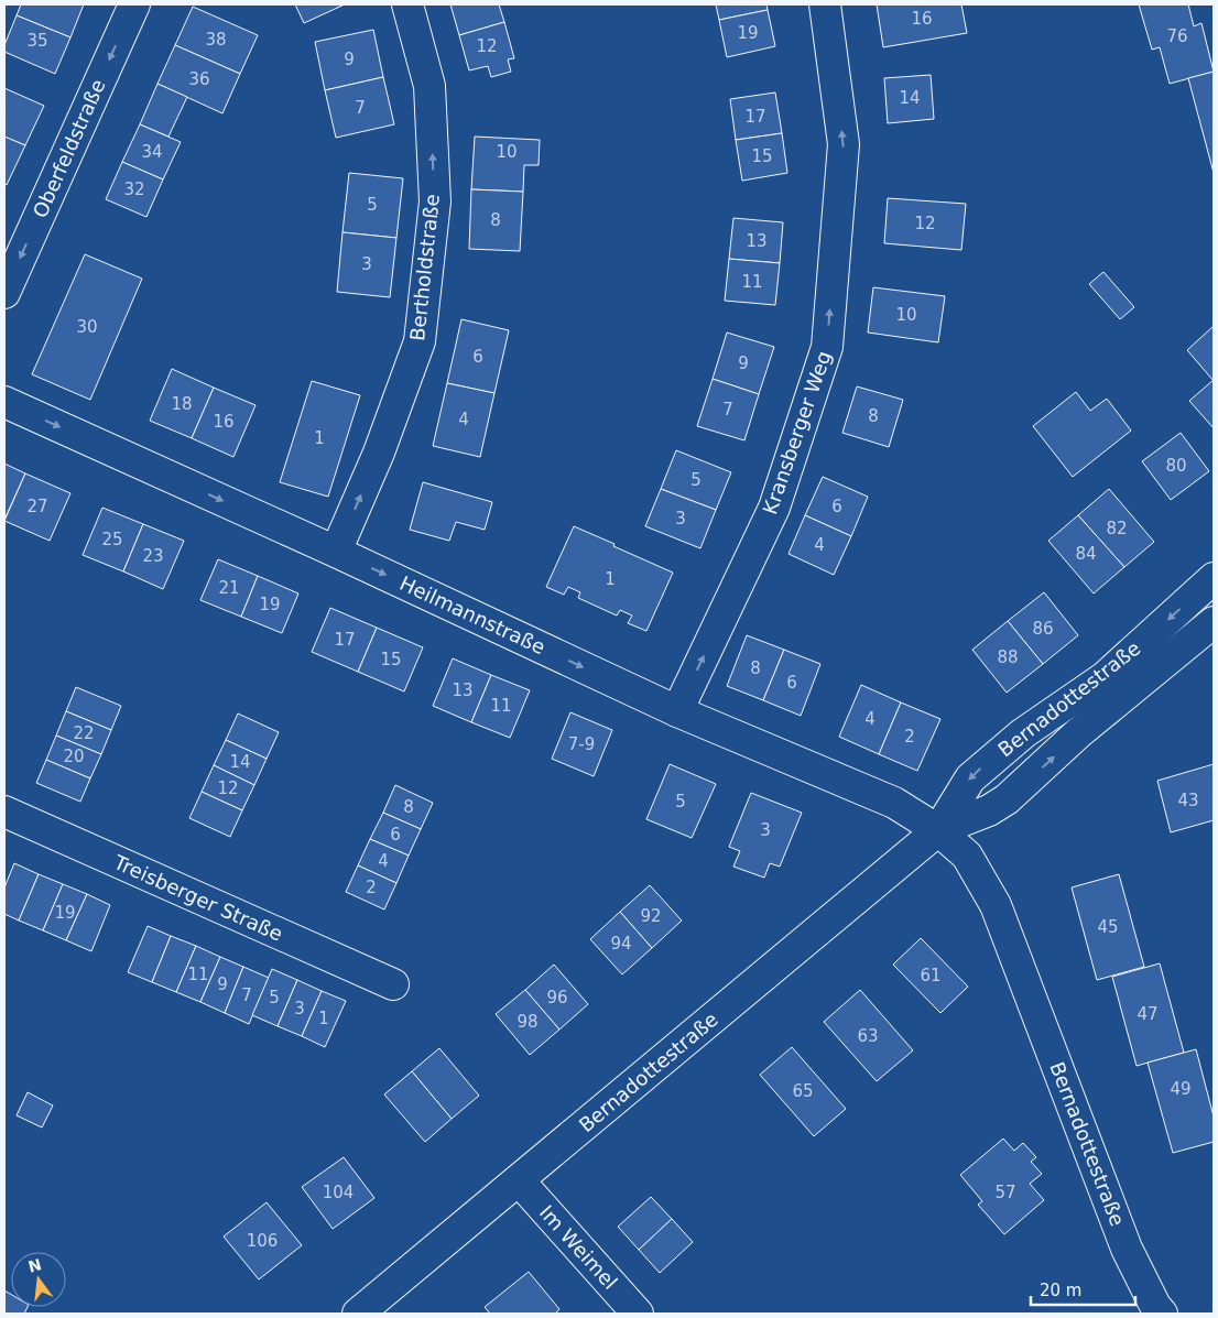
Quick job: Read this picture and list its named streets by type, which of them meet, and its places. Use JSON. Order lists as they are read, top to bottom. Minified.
{"streets":{"street":["Oberfeldstraße","Bertholdstraße","Kransberger Weg","Heilmannstraße","Bernadottestraße","Treisberger Straße","Im Weimel"]},"crossings":[["Bertholdstraße","Heilmannstraße"],["Kransberger Weg","Heilmannstraße"],["Heilmannstraße","Bernadottestraße"],["Bernadottestraße","Im Weimel"]],"one_way":["Oberfeldstraße","Bertholdstraße","Kransberger Weg","Heilmannstraße"],"house_numbers":["16","19","76","38","35","12","9","36","14","7","17","34","10","15","32","5","8","12","13","3","11","10","30","6","9","18","7","8","4","16","1","80","5","27","6","3","82","25","4","84","23","1","21","19","86","17","88","15","8","6","13","11","4","22","2","7-9","20","14","12","43","5","8","3","6","4","2","19","92","45","94","11","61","9","7","5","96","3","47","1","98","63","49","65","104","57","106"],"scale_bar":"20 m","north":"top"}
